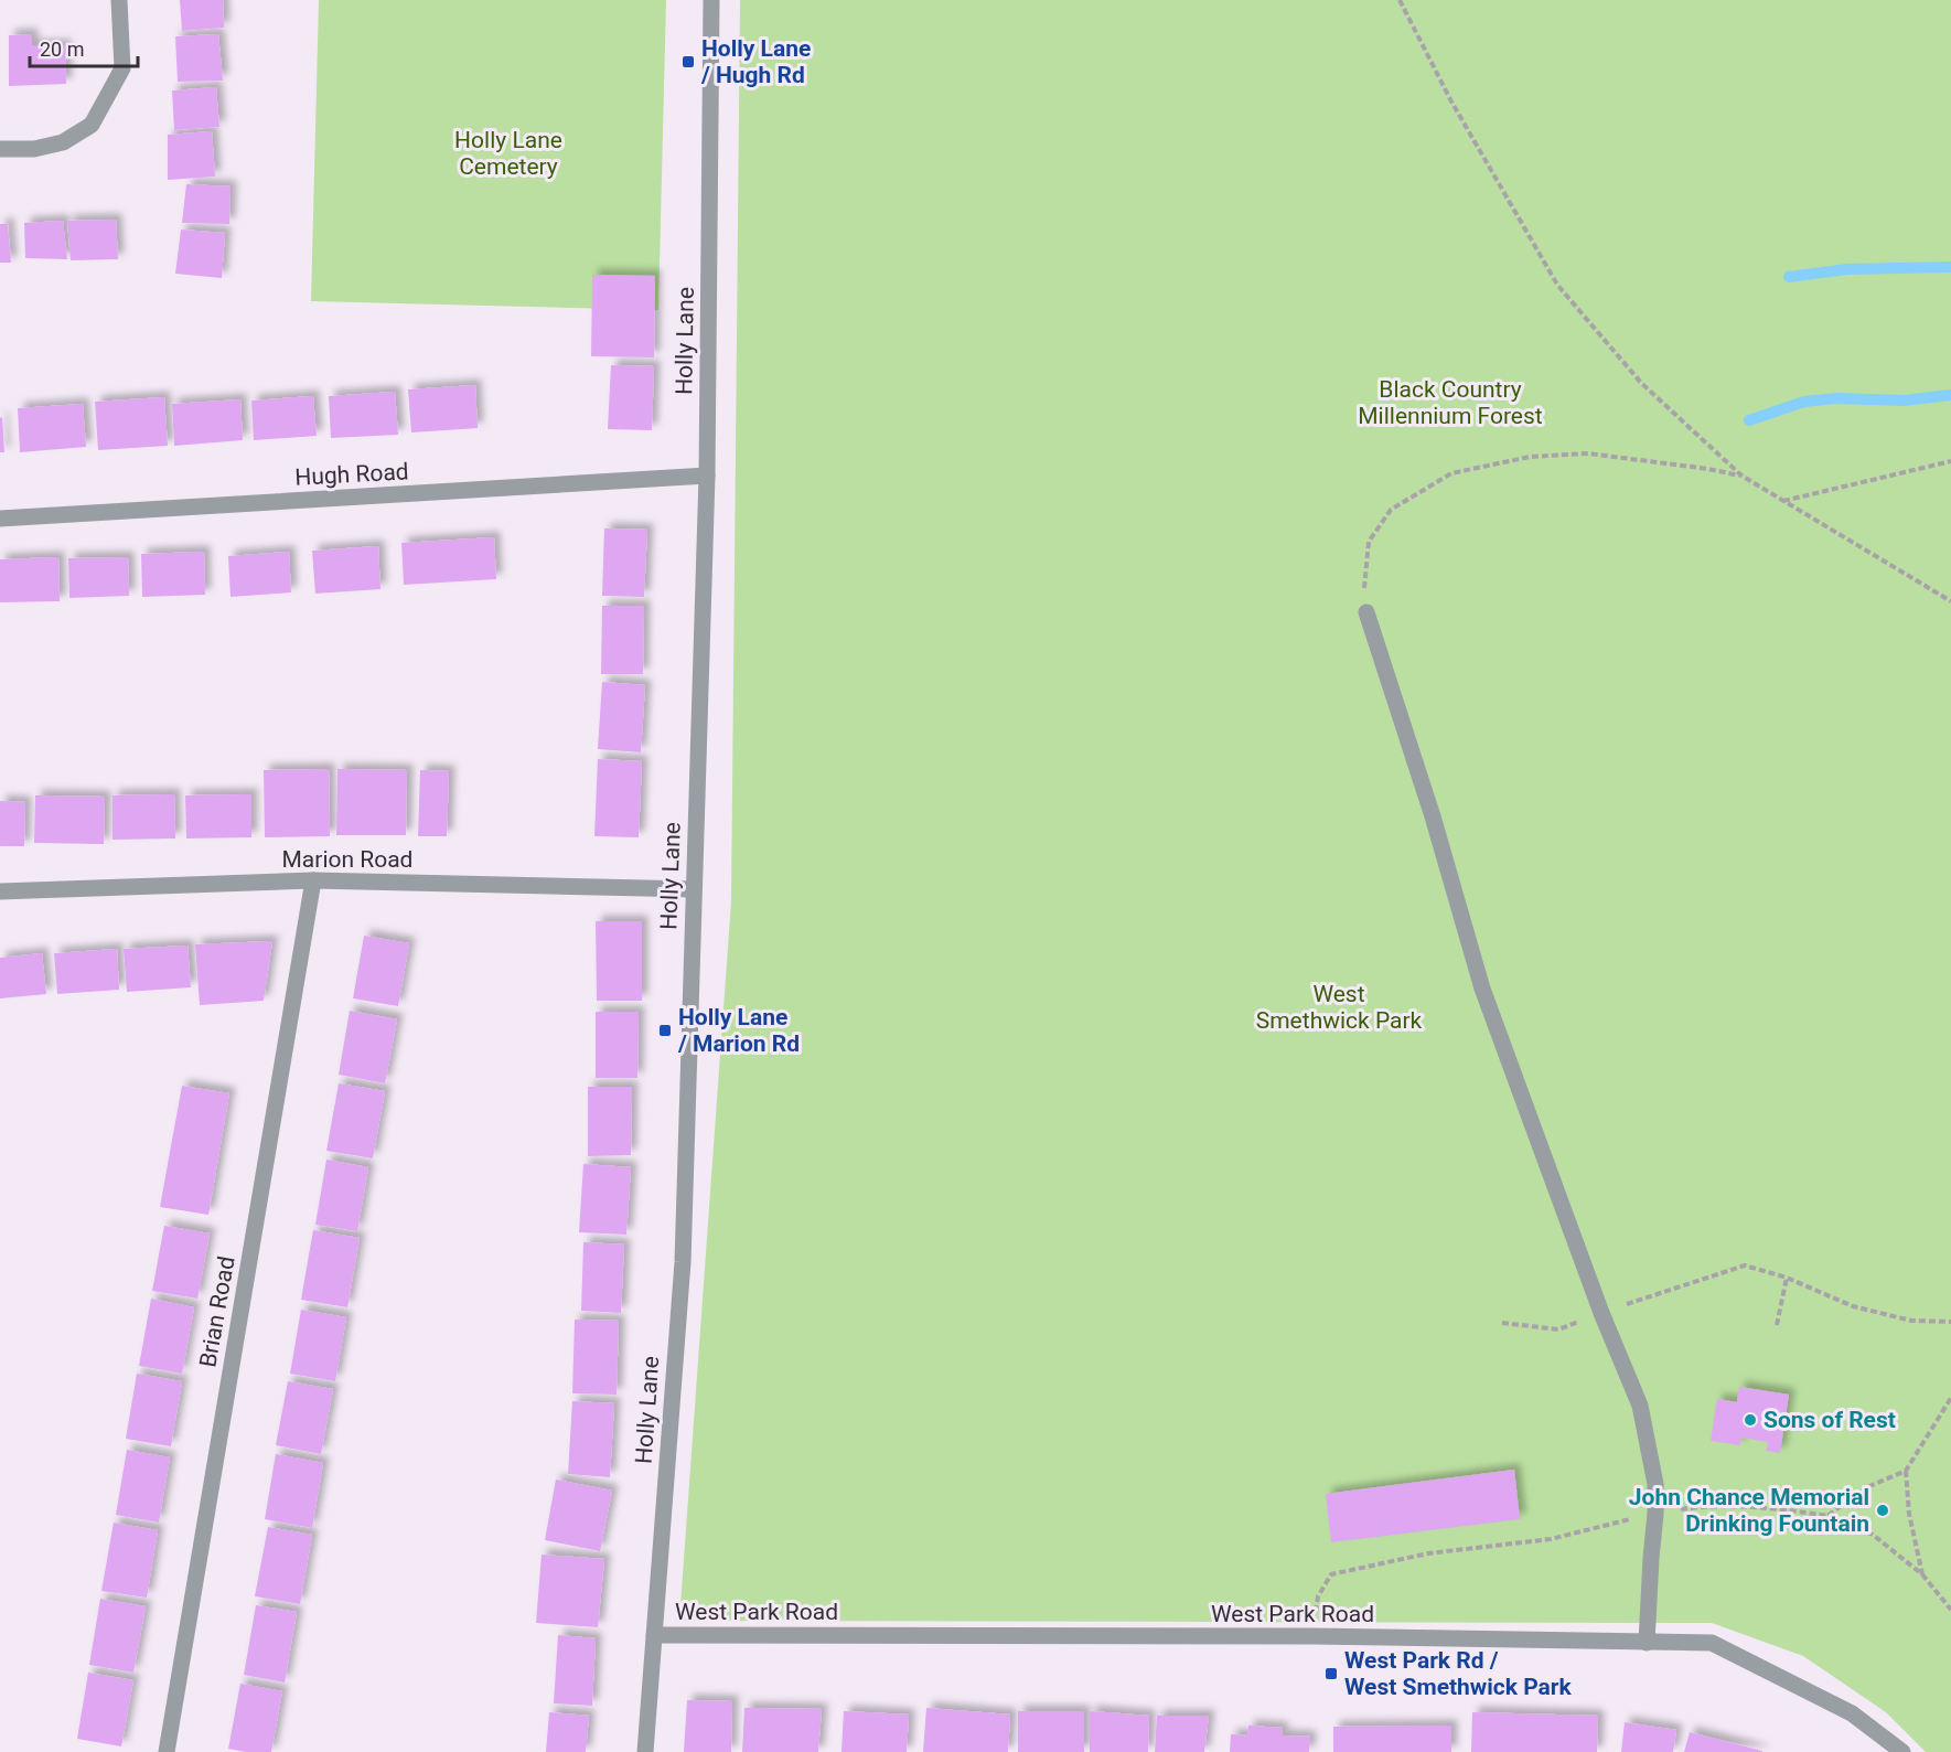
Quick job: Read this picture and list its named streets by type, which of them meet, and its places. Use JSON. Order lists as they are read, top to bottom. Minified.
{"streets":{"street":["Holly Lane","Hugh Road","Marion Road","Brian Road","West Park Road"]},"crossings":[["Holly Lane","Hugh Road"],["Holly Lane","Marion Road"],["Holly Lane","West Park Road"],["Marion Road","Brian Road"]],"parks":["Holly Lane Cemetery","Black Country Millennium Forest","West Smethwick Park"],"places":{"transit":["Holly Lane / Hugh Rd","Holly Lane / Marion Rd","West Park Rd / West Smethwick Park"],"other":["Sons of Rest","John Chance Memorial Drinking Fountain"]},"scale_bar":"20 m"}
